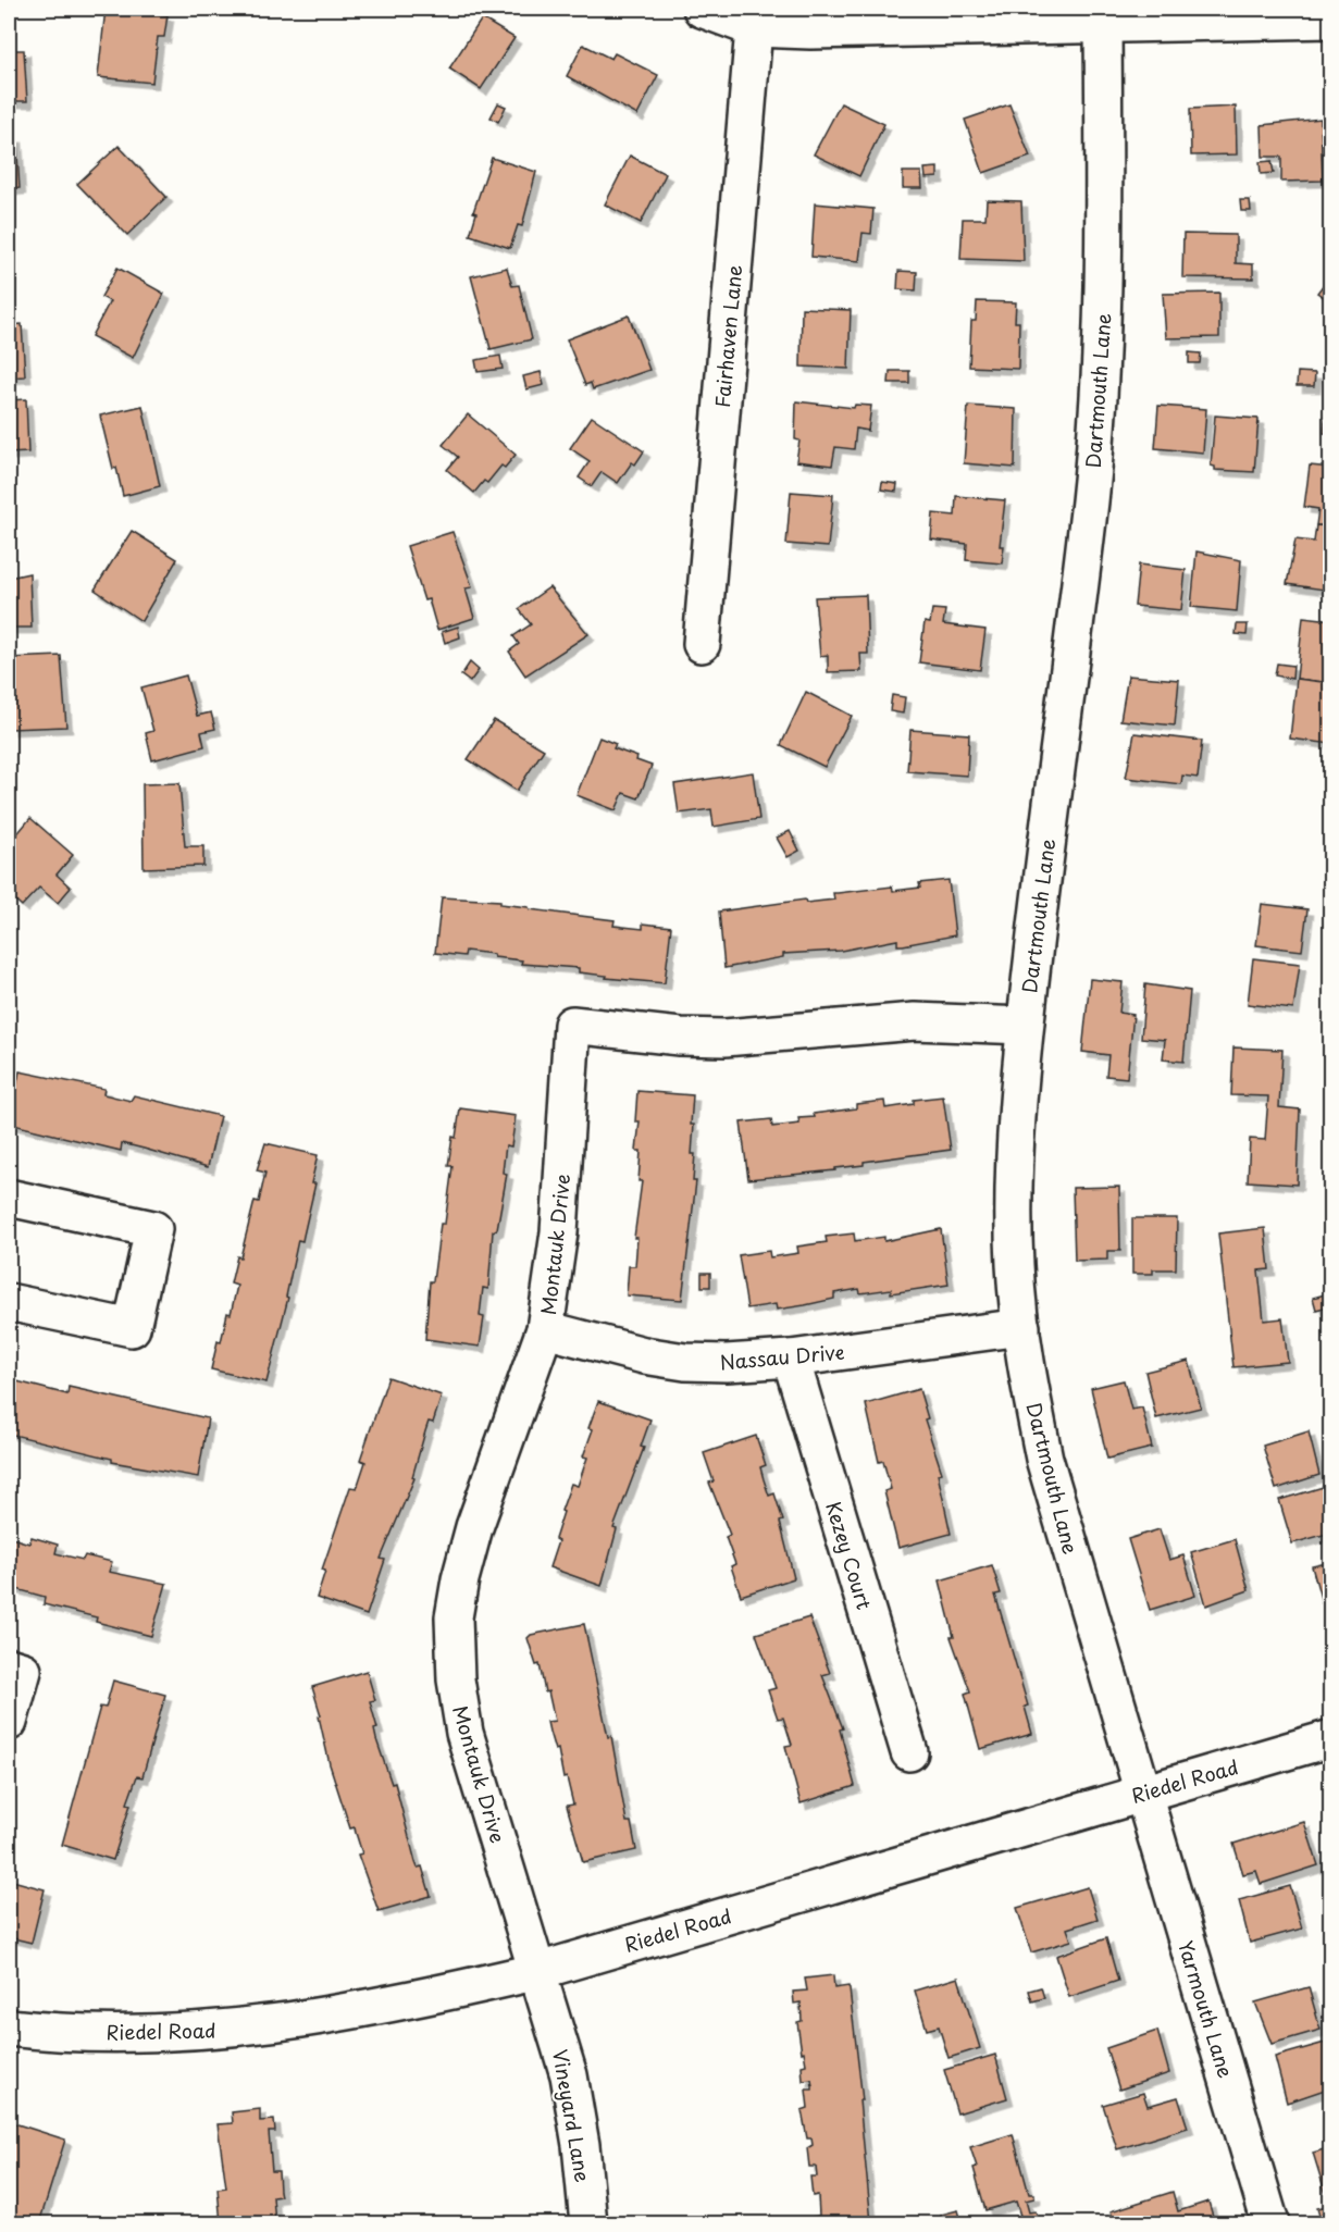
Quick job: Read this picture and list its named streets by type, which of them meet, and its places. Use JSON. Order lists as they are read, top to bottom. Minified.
{"streets":{"street":["Fairhaven Lane","Dartmouth Lane","Montauk Drive","Nassau Drive","Kezey Court","Riedel Road","Yarmouth Lane","Vineyard Lane"]},"crossings":[["Dartmouth Lane","Montauk Drive"],["Dartmouth Lane","Nassau Drive"],["Dartmouth Lane","Riedel Road"],["Dartmouth Lane","Yarmouth Lane"],["Montauk Drive","Nassau Drive"],["Montauk Drive","Riedel Road"],["Montauk Drive","Vineyard Lane"],["Nassau Drive","Kezey Court"],["Riedel Road","Yarmouth Lane"],["Riedel Road","Vineyard Lane"]]}
